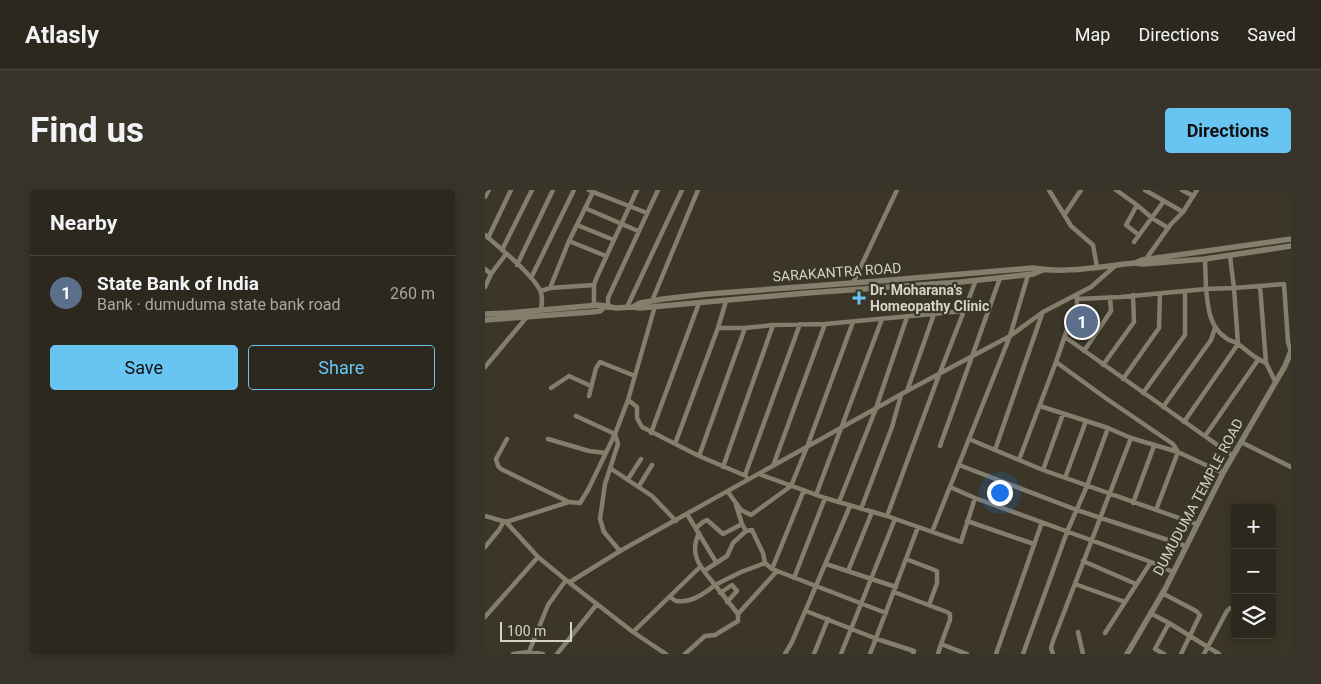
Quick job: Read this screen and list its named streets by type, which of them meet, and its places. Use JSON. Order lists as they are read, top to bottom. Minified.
{"streets":{"street":["SARAKANTRA ROAD","DUMUDUMA TEMPLE ROAD"]},"places":{"health":["Dr. Moharana's Homeopathy Clinic"]},"scale_bar":"100 m","page":{"header":"Atlasly","nav":["Map","Directions","Saved"],"buttons":["Directions",["Save","Share"]],"title":"Find us","heading":"Nearby","list":[{"mark":"1","name":"State Bank of India","note":"Bank · dumuduma state bank road","value":"260 m"}],"pins":"1","map_buttons":["+","−"],"scale":"100 m"}}
